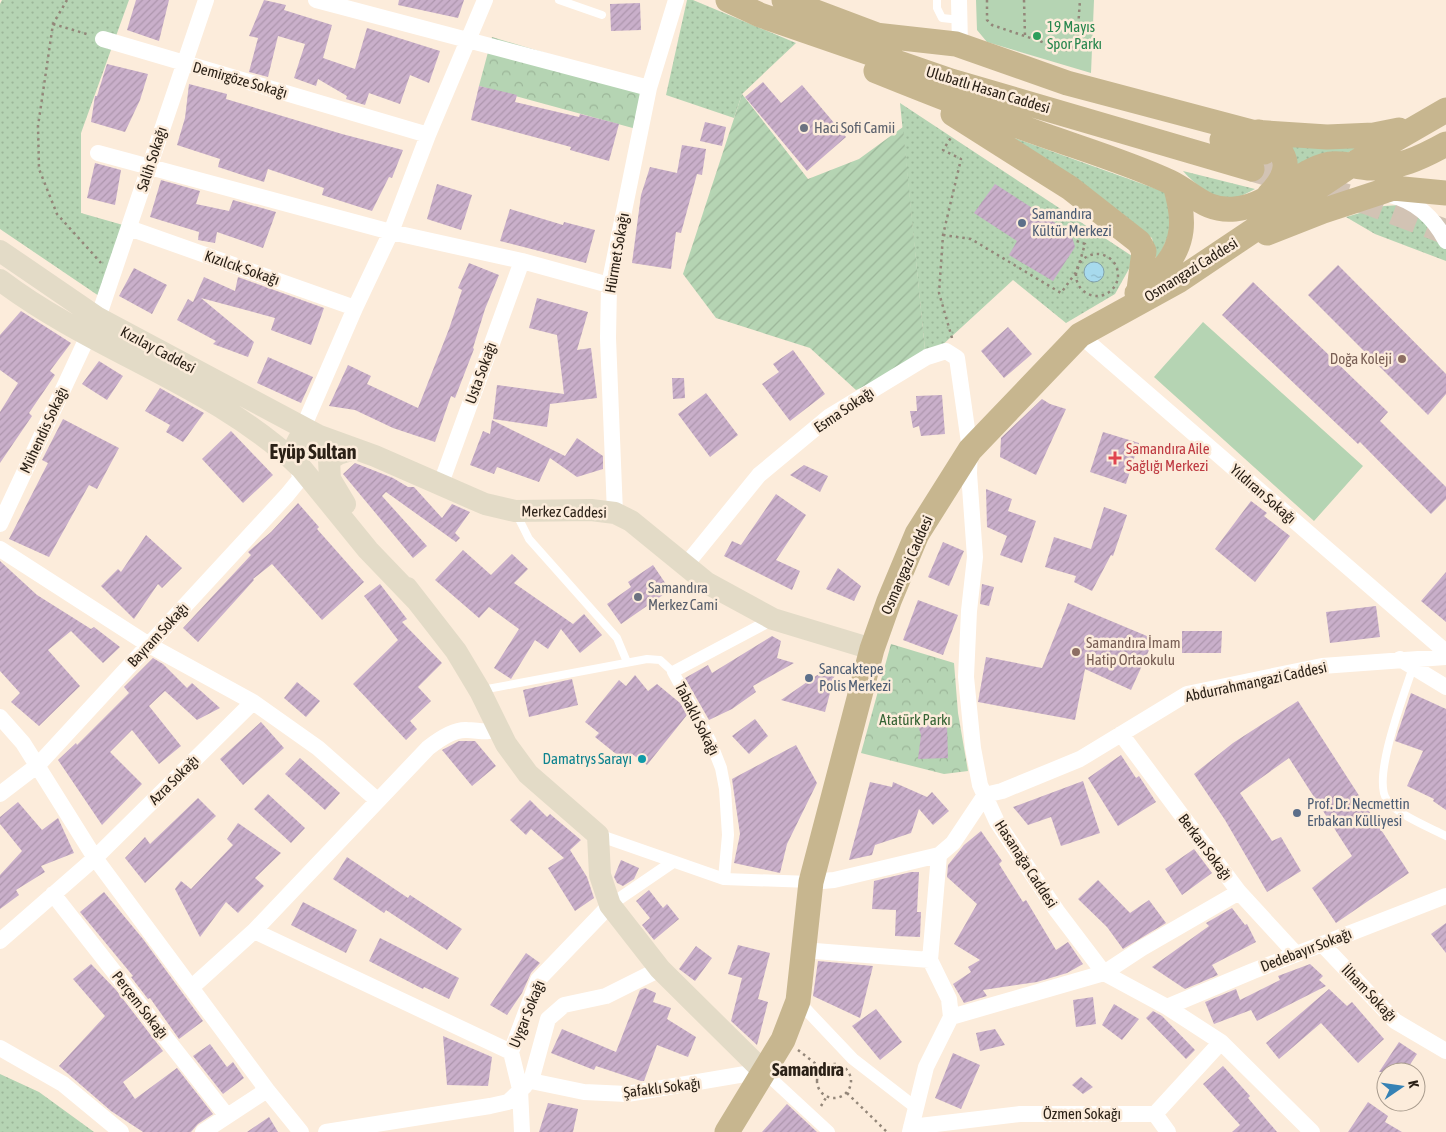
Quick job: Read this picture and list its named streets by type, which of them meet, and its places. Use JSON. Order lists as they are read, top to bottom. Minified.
{"streets":{"main road":["Ulubatlı Hasan Caddesi","Osmangazi Caddesi","Kızılay Caddesi","Merkez Caddesi"],"street":["Demirgöze Sokağı","Salih Sokağı","Hürmet Sokağı","Kızılcık Sokağı","Usta Sokağı","Esma Sokağı","Mühendis Sokağı","Yıldıran Sokağı","Bayram Sokağı","Abdurrahmangazi Caddesi","Tabaklı Sokağı","Azra Sokağı","Berkan Sokağı","Hasanağa Caddesi","Dedebayır Sokağı","İlham Sokağı","Perçem Sokağı","Uygar Sokağı","Şafaklı Sokağı","Özmen Sokağı"]},"crossings":[["Demirgöze Sokağı","Salih Sokağı"],["Demirgöze Sokağı","Bayram Sokağı"],["Salih Sokağı","Kızılcık Sokağı"],["Salih Sokağı","Kızılay Caddesi"],["Salih Sokağı","Mühendis Sokağı"],["Hürmet Sokağı","Merkez Caddesi"],["Kızılcık Sokağı","Bayram Sokağı"],["Osmangazi Caddesi","Yıldıran Sokağı"],["Osmangazi Caddesi","Merkez Caddesi"],["Osmangazi Caddesi","Hasanağa Caddesi"],["Osmangazi Caddesi","Şafaklı Sokağı"],["Kızılay Caddesi","Mühendis Sokağı"],["Kızılay Caddesi","Merkez Caddesi"],["Kızılay Caddesi","Bayram Sokağı"],["Usta Sokağı","Merkez Caddesi"],["Esma Sokağı","Merkez Caddesi"],["Merkez Caddesi","Tabaklı Sokağı"],["Abdurrahmangazi Caddesi","Berkan Sokağı"],["Abdurrahmangazi Caddesi","Hasanağa Caddesi"],["Azra Sokağı","Perçem Sokağı"],["Berkan Sokağı","Dedebayır Sokağı"],["Hasanağa Caddesi","Dedebayır Sokağı"],["Dedebayır Sokağı","İlham Sokağı"],["Uygar Sokağı","Şafaklı Sokağı"]],"districts":["Eyüp Sultan","Samandıra"],"parks":["Atatürk Parkı"],"places":{"other":["19 Mayıs Spor Parkı","Haci Sofi Camii","Samandıra Kültür Merkezi","Doğa Koleji","Samandıra Merkez Cami","Samandıra İmam Hatip Ortaokulu","Sancaktepe Polis Merkezi","Damatrys Sarayı","Prof. Dr. Necmettin Erbakan Külliyesi"],"health":["Samandıra Aile Sağlığı Merkezi"]},"north":"right"}
